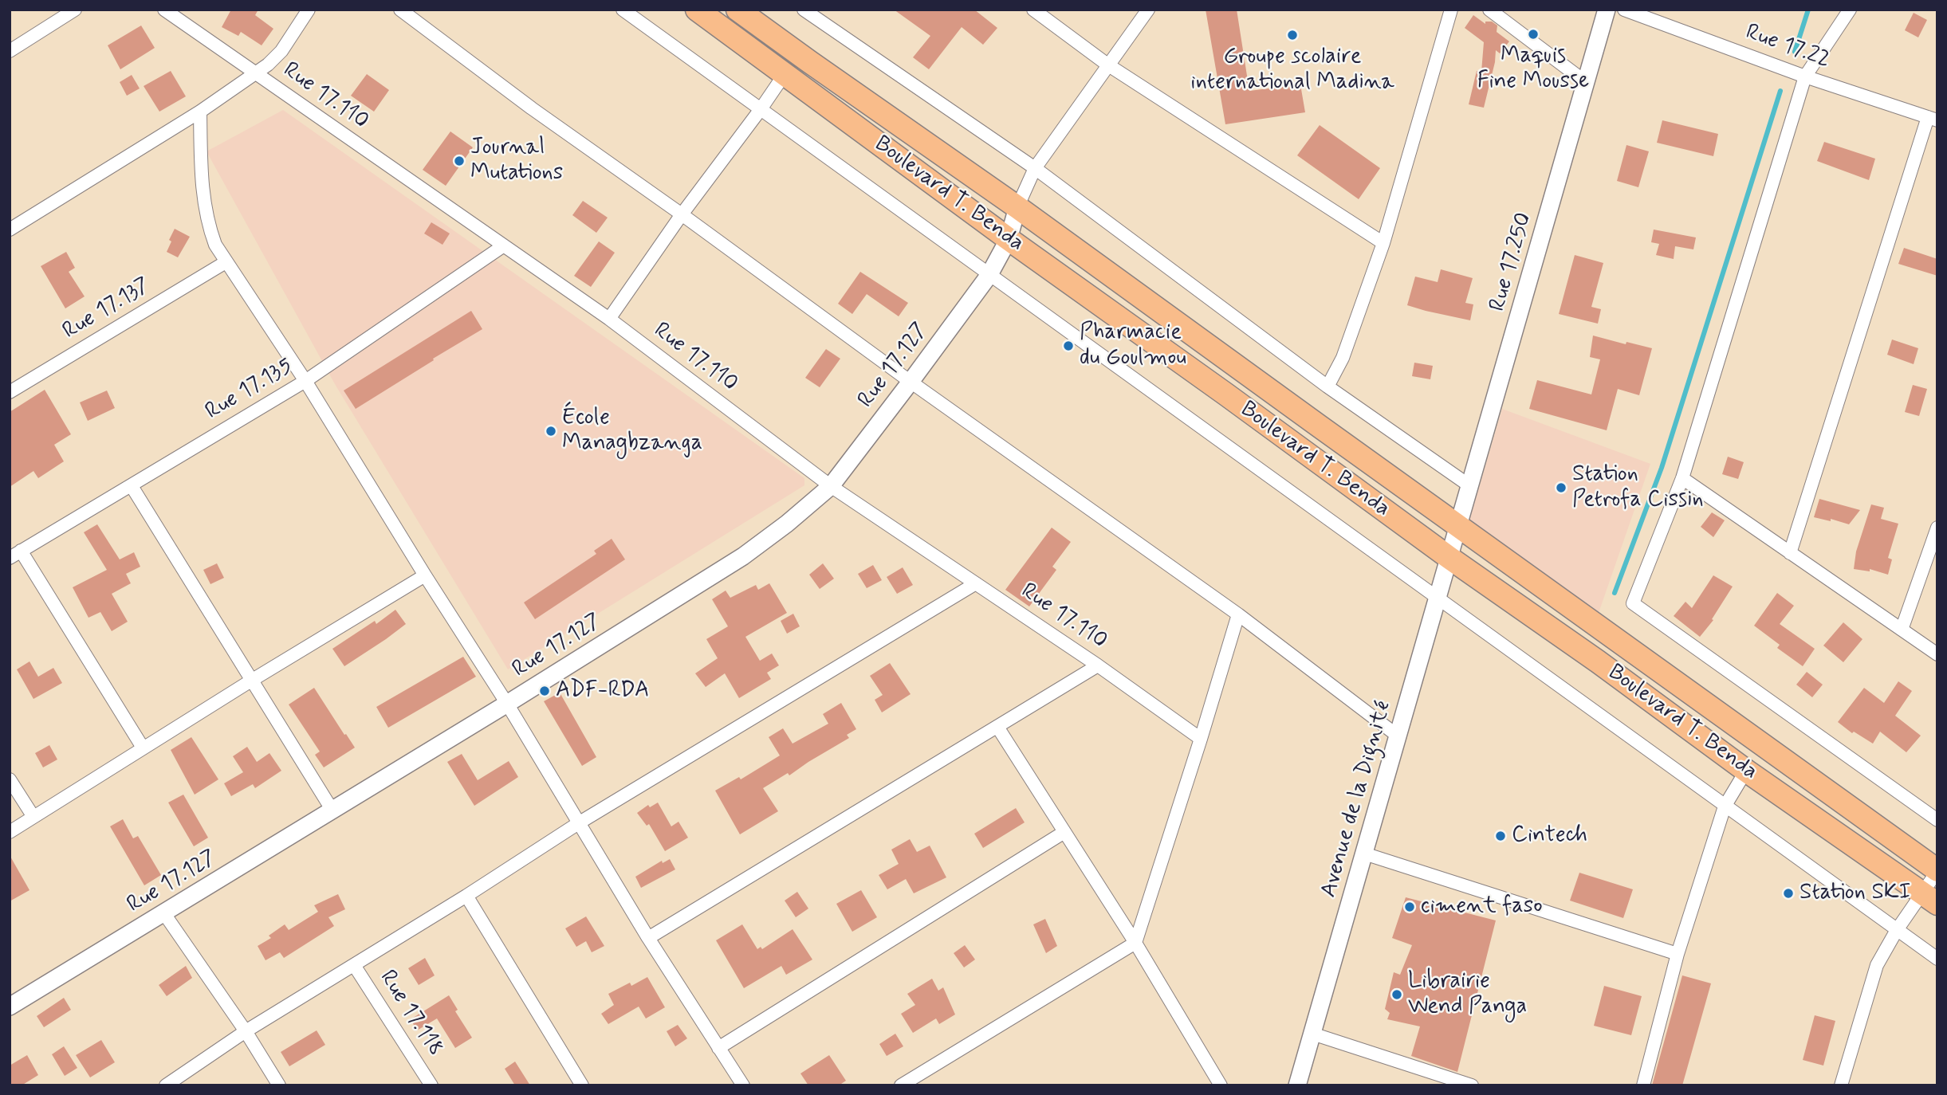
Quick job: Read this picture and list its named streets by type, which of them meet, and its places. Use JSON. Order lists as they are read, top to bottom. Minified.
{"streets":{"highway":["Boulevard T. Benda"],"street":["Rue 17.22","Rue 17.110","Rue 17.250","Rue 17.137","Rue 17.127","Rue 17.135","Avenue de la Dignité","Rue 17.118"]},"crossings":[["Rue 17.110","Rue 17.127"],["Rue 17.110","Rue 17.135"],["Boulevard T. Benda","Rue 17.250"],["Boulevard T. Benda","Rue 17.127"],["Boulevard T. Benda","Avenue de la Dignité"],["Rue 17.250","Avenue de la Dignité"]],"places":["Maquis Fine Mousse","Groupe scolaire international Madina","Journal Mutations","Pharmacie du Goulmou","École Managbzanga","Station Petrofa Cissin","ADF-RDA","Cintech","Station SKI","ciment faso","Librairie Wend Panga"]}
